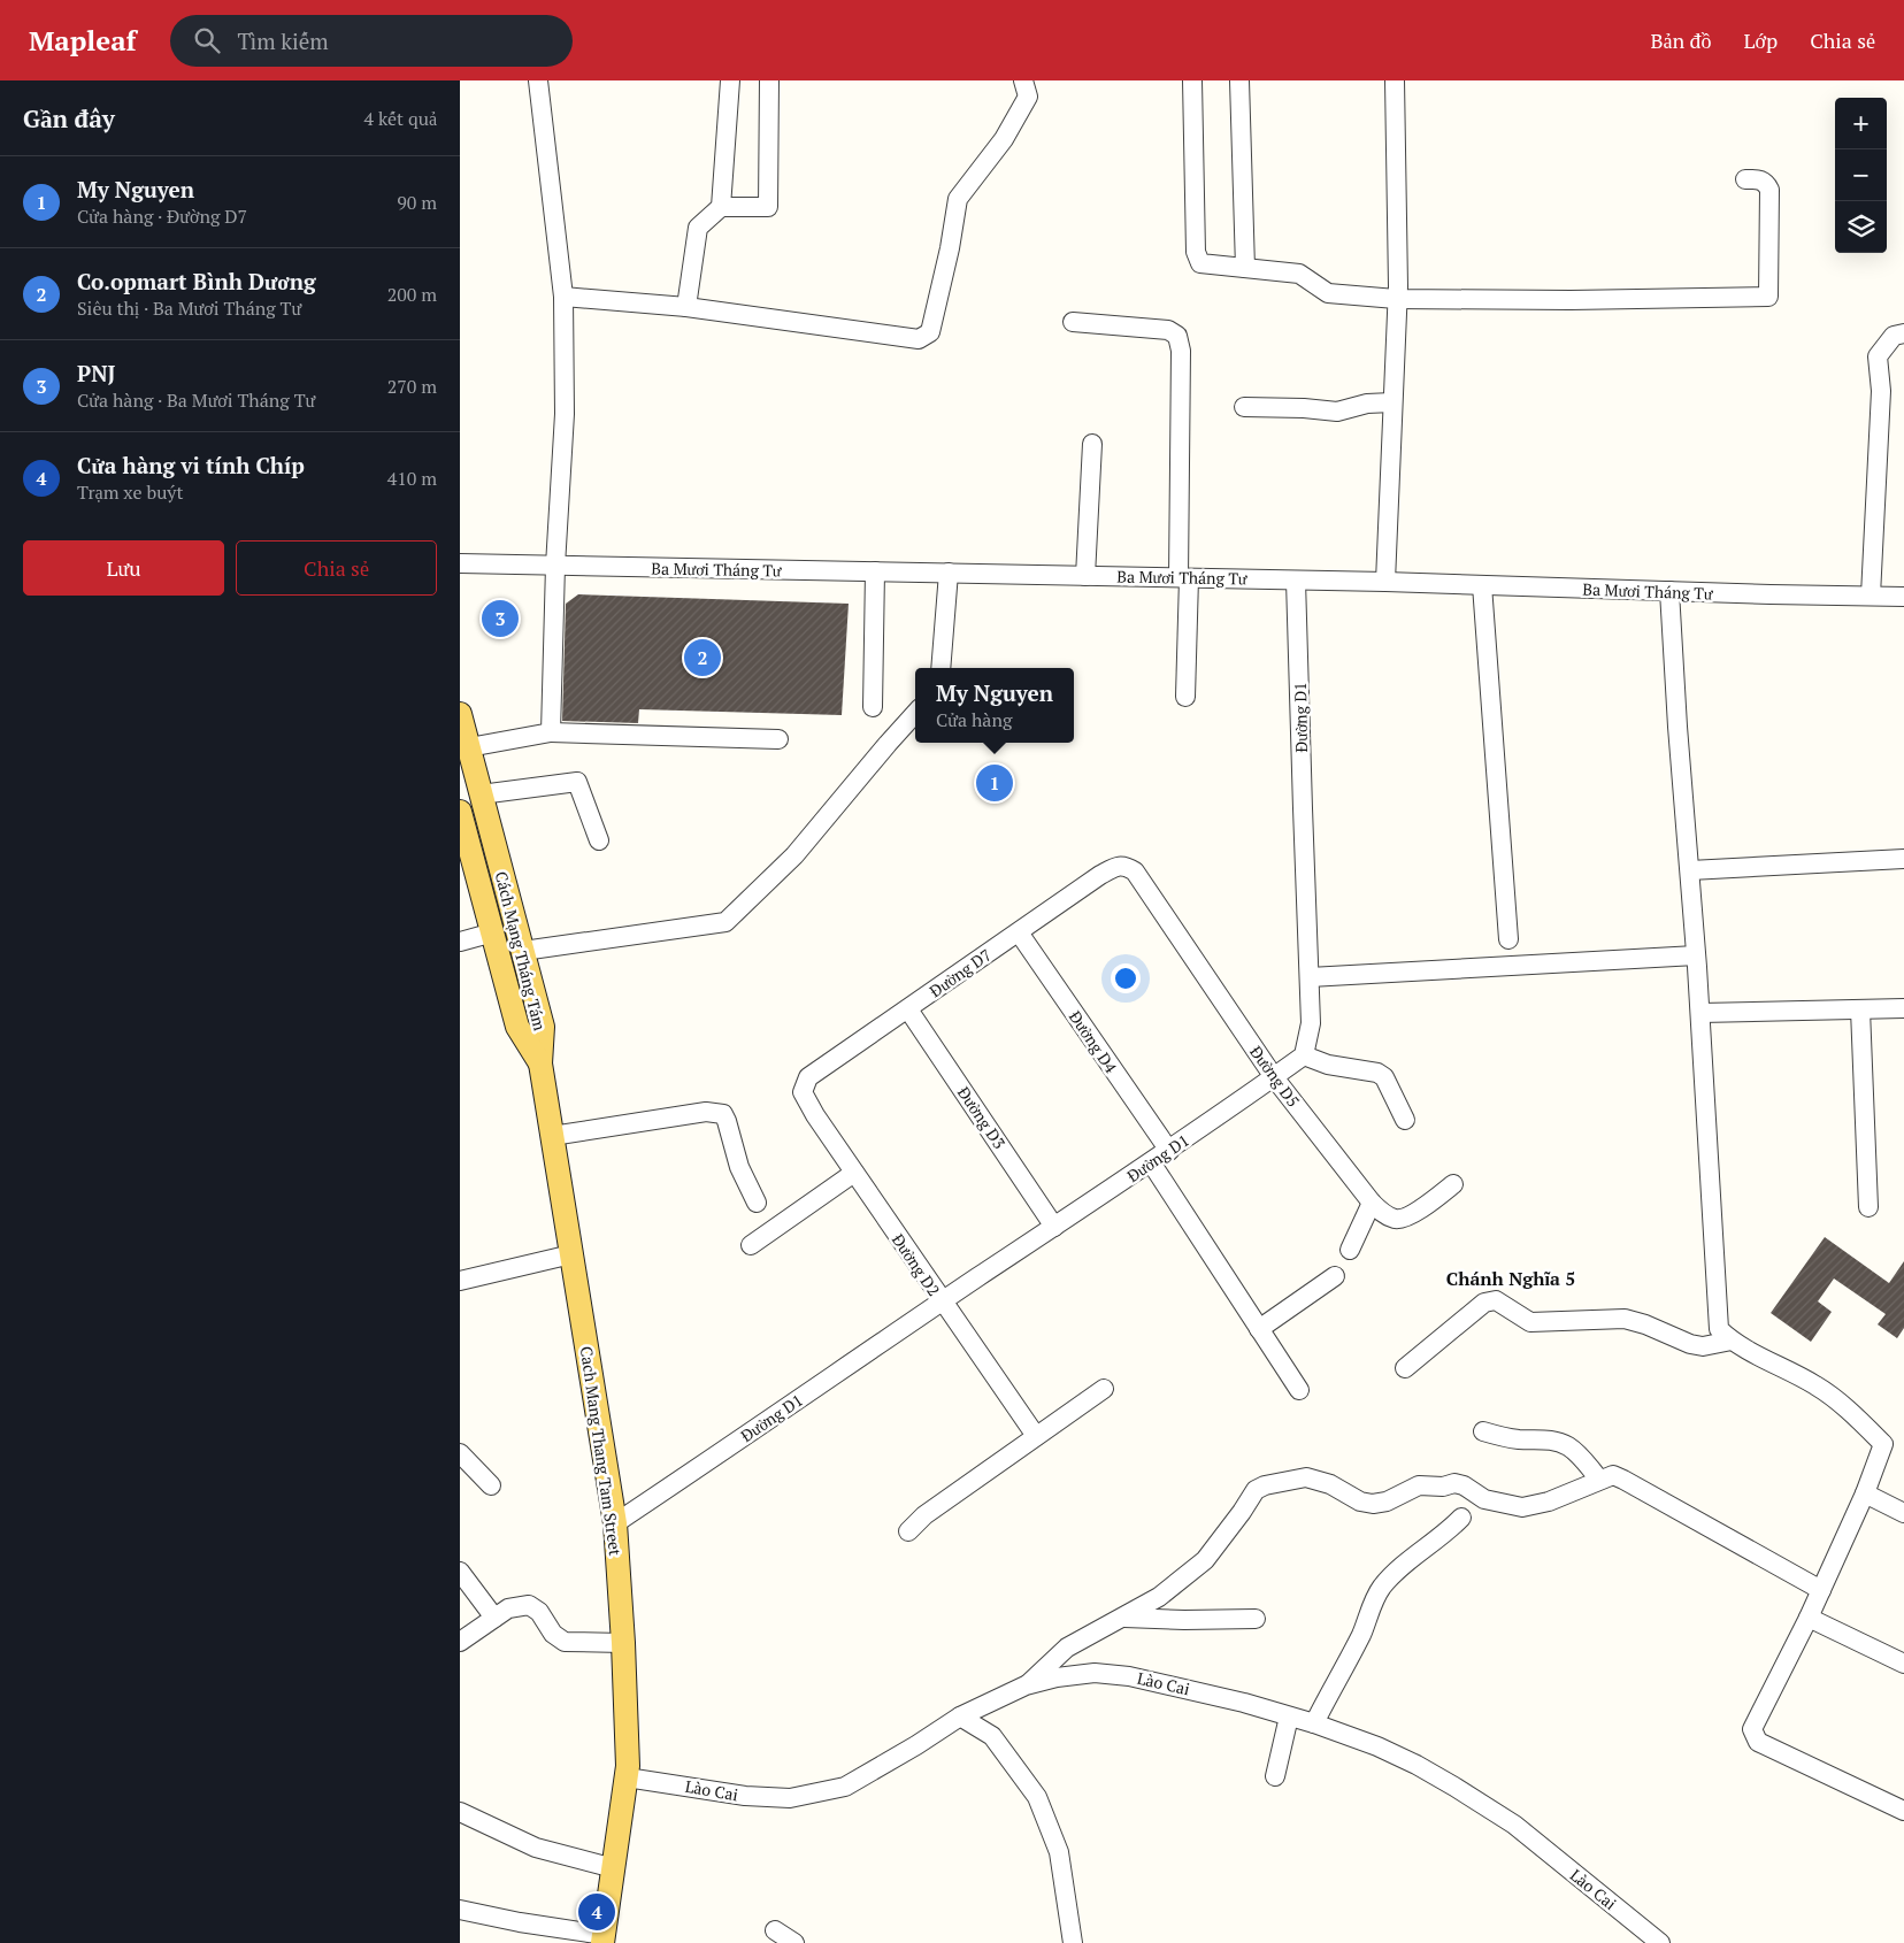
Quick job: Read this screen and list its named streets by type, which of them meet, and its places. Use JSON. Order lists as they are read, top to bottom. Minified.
{"streets":{"main road":["Cách Mạng Tháng Tám","Cach Mang Thang Tam Street"],"street":["Ba Mươi Tháng Tư","Đường D1","Đường D7","Đường D4","Đường D5","Đường D3","Đường D2","Lào Cai"]},"crossings":[["Ba Mươi Tháng Tư","Đường D1"],["Đường D1","Đường D4"],["Đường D1","Đường D5"],["Đường D1","Đường D3"],["Đường D1","Đường D2"],["Đường D1","Cach Mang Thang Tam Street"],["Cách Mạng Tháng Tám","Cach Mang Thang Tam Street"],["Đường D7","Đường D4"],["Đường D7","Đường D5"],["Đường D7","Đường D3"],["Đường D7","Đường D2"],["Cach Mang Thang Tam Street","Lào Cai"]],"districts":["Chánh Nghĩa 5"],"page":{"header":"Mapleaf","search":"Tìm kiếm","nav":["Bản đồ","Lớp","Chia sẻ"],"heading":["Gần đây","4 kết quả"],"map_buttons":["+","−"],"list":[{"mark":"1","name":"My Nguyen","note":"Cửa hàng · Đường D7","value":"90 m"},{"mark":"2","name":"Co.opmart Bình Dương","note":"Siêu thị · Ba Mươi Tháng Tư","value":"200 m"},{"mark":"3","name":"PNJ","note":"Cửa hàng · Ba Mươi Tháng Tư","value":"270 m"},{"mark":"4","name":"Cửa hàng vi tính Chíp","note":"Trạm xe buýt","value":"410 m"}],"buttons":["Lưu","Chia sẻ"],"pins":["3","2","1","4"],"popup":["My Nguyen","Cửa hàng"]}}
